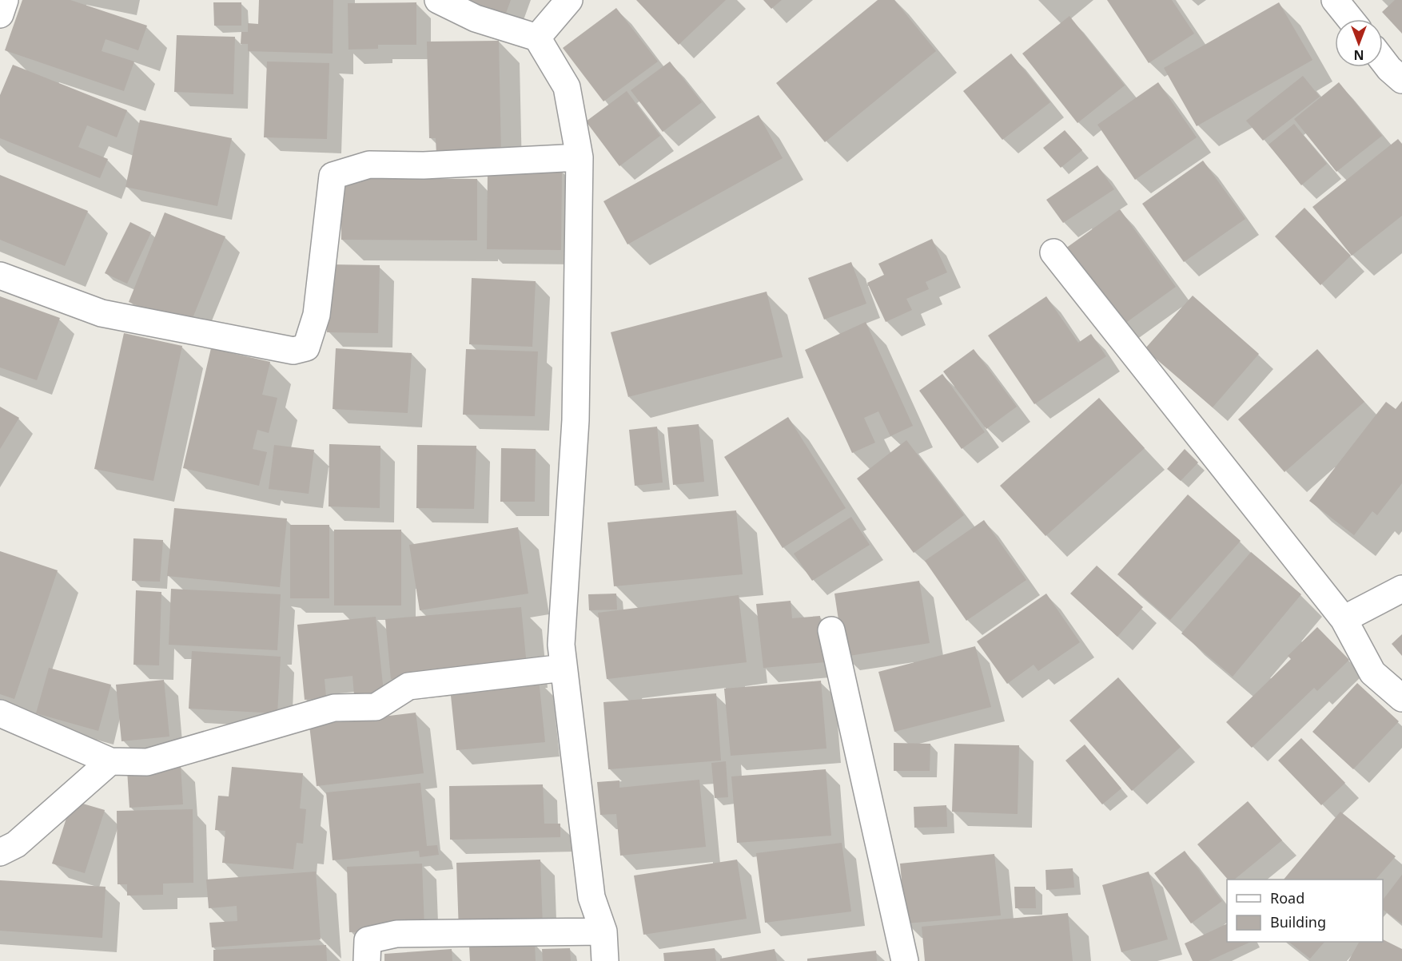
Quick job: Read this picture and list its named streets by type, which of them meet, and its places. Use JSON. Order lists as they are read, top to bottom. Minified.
{"legend":["Road","Building"],"north":"bottom"}
